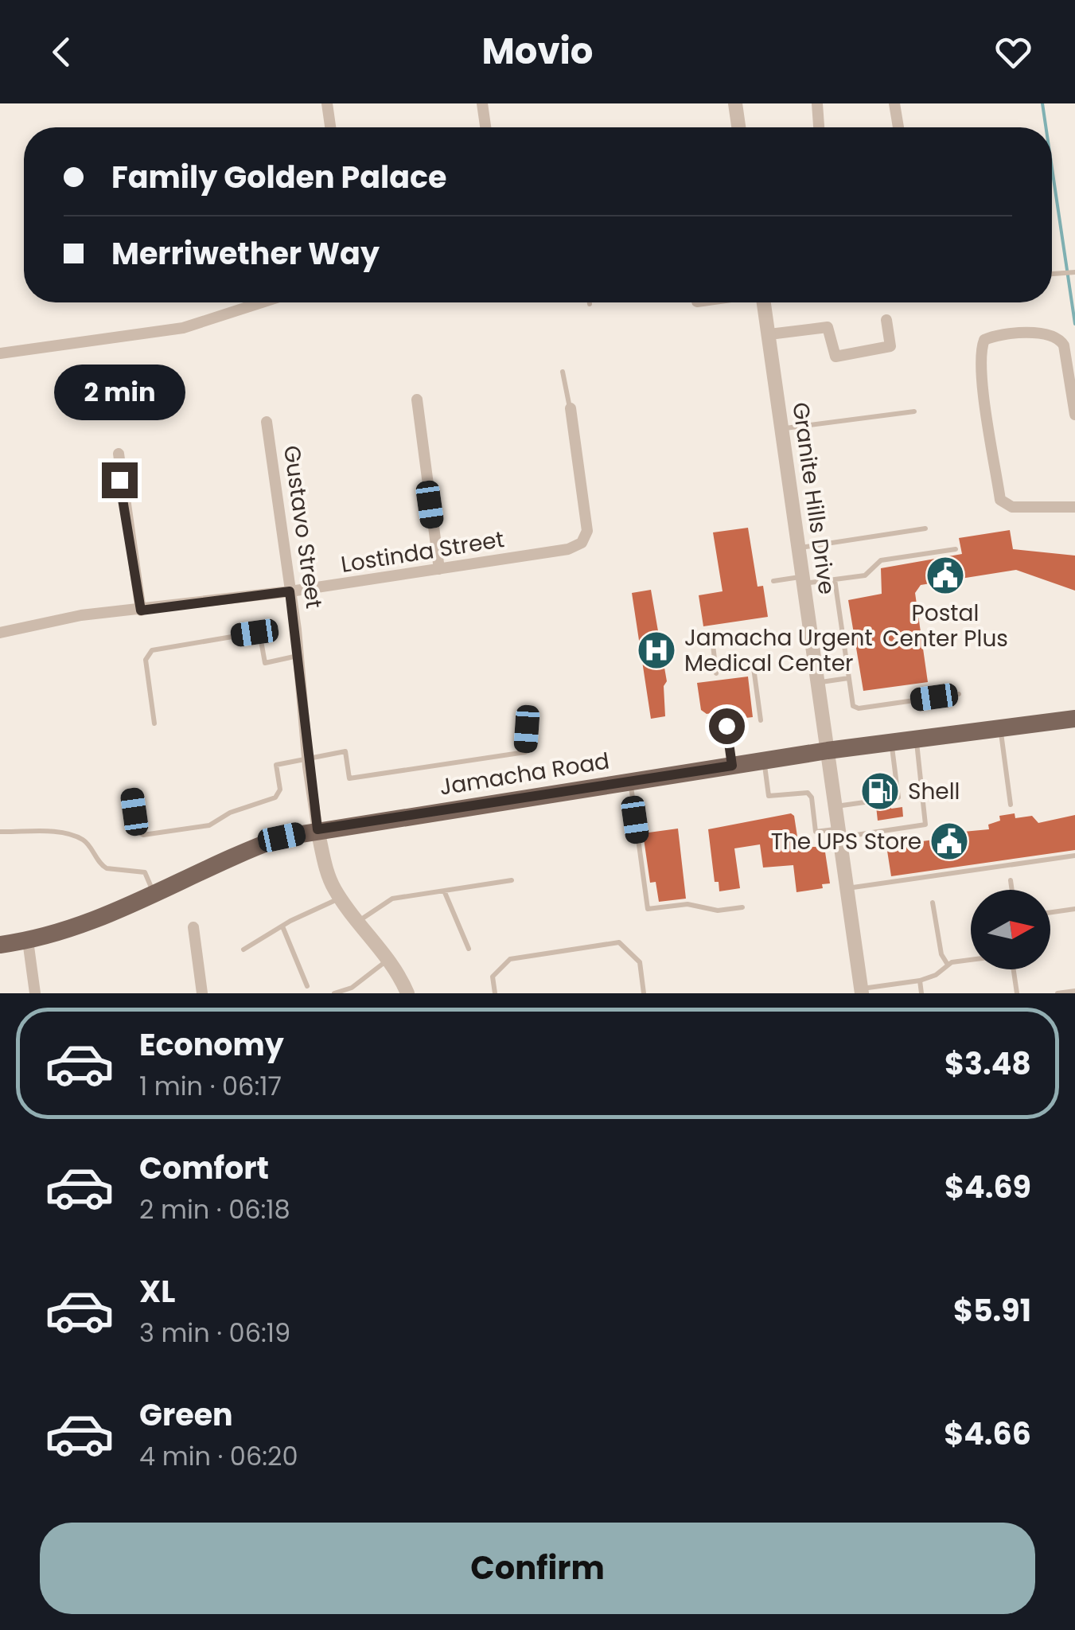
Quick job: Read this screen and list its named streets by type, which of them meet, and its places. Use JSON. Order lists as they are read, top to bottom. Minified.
{"streets":{"main road":["Jamacha Road"],"street":["Granite Hills Drive","Gustavo Street","Lostinda Street"]},"crossings":[["Granite Hills Drive","Jamacha Road"],["Gustavo Street","Lostinda Street"],["Gustavo Street","Jamacha Road"]],"places":{"public building":["Postal Center Plus","The UPS Store"],"hospital":["Jamacha Urgent Medical Center"],"fuel station":["Shell"]},"north":"right","page":{"header":"Movio","banner":["Family Golden Palace","Merriwether Way"],"bubble":"2 min","list":[{"name":"Economy","note":"1 min · 06:17","value":"$3.48"},{"name":"Comfort","note":"2 min · 06:18","value":"$4.69"},{"name":"XL","note":"3 min · 06:19","value":"$5.91"},{"name":"Green","note":"4 min · 06:20","value":"$4.66"}],"buttons":"Confirm"}}
